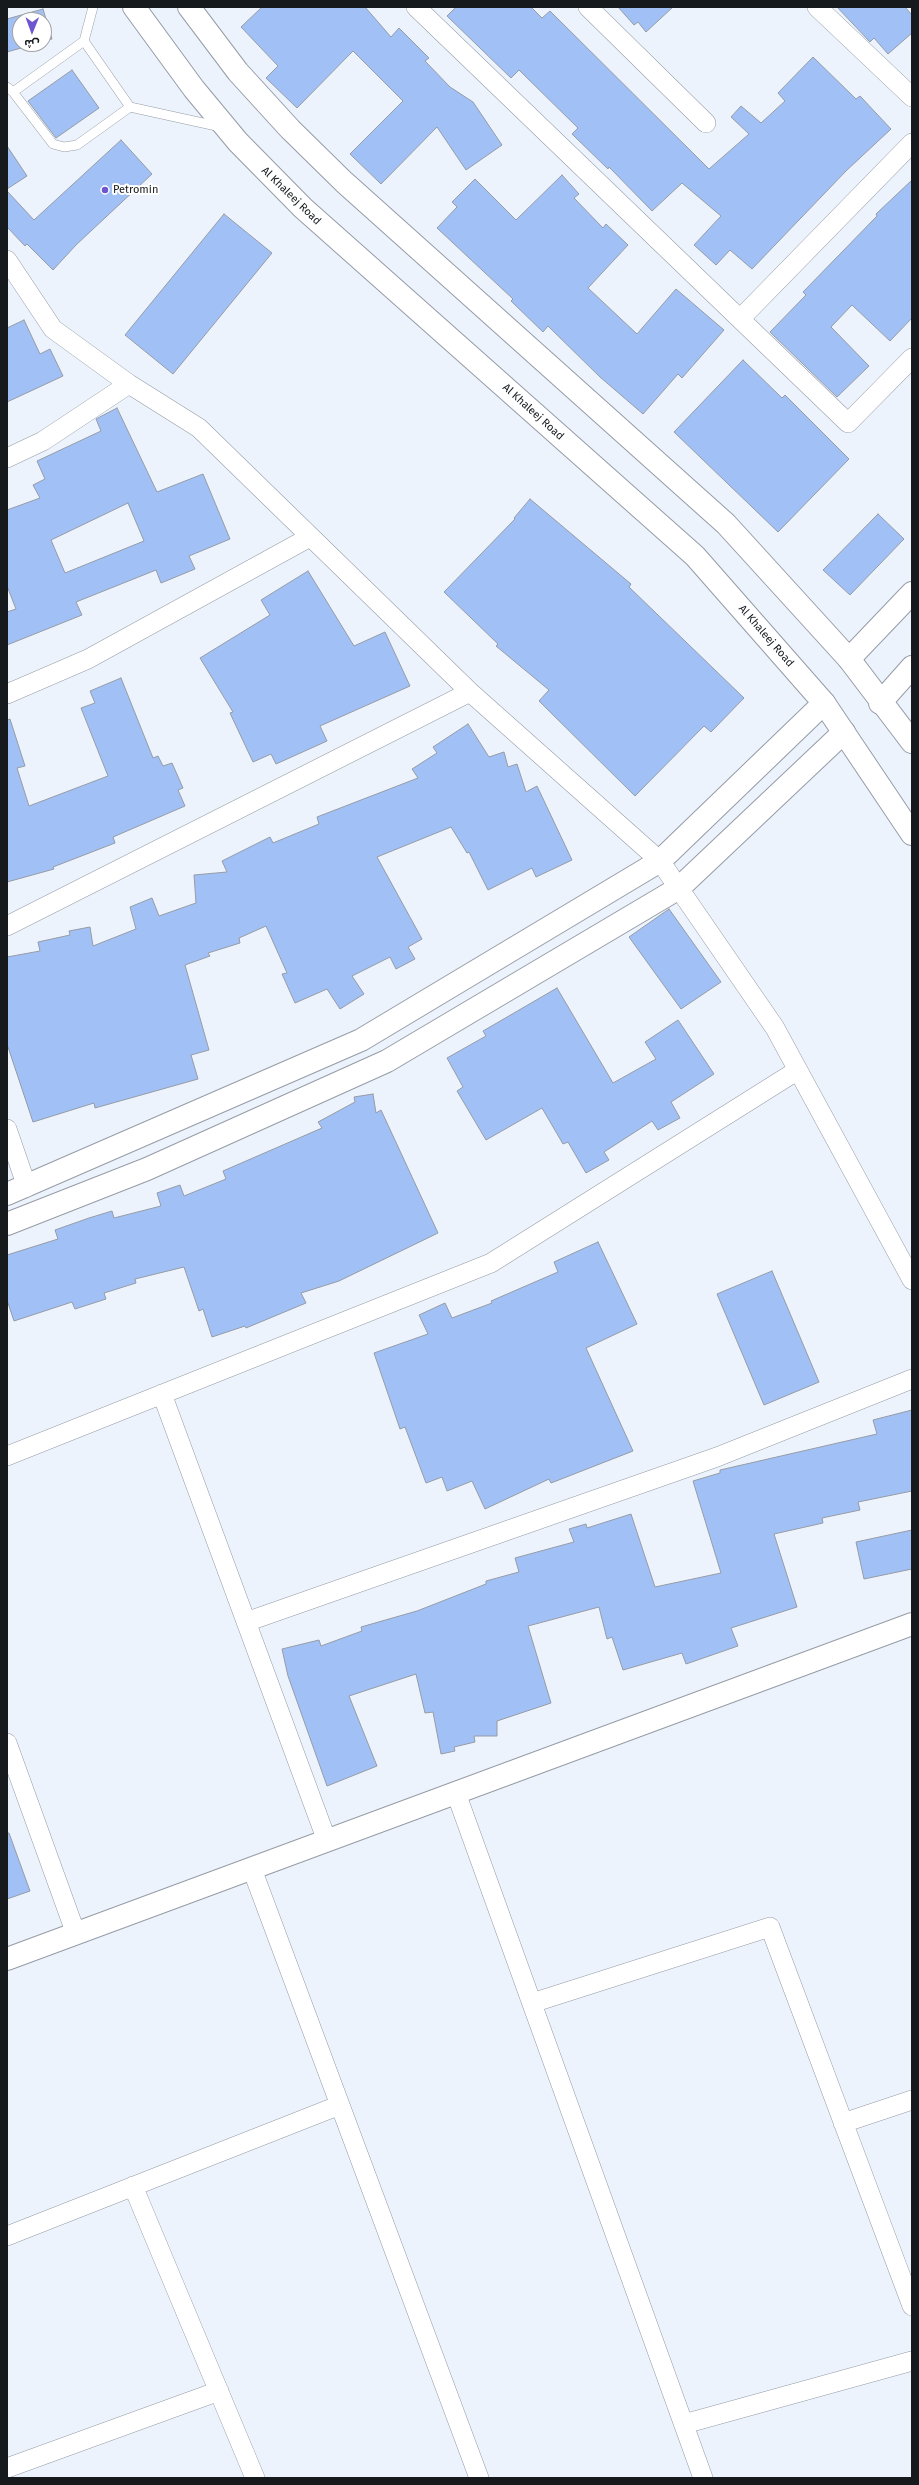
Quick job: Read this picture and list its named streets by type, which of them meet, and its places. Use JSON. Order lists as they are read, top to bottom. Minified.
{"streets":{"street":["Al Khaleej Road"]},"places":["Petromin"],"north":"bottom"}
